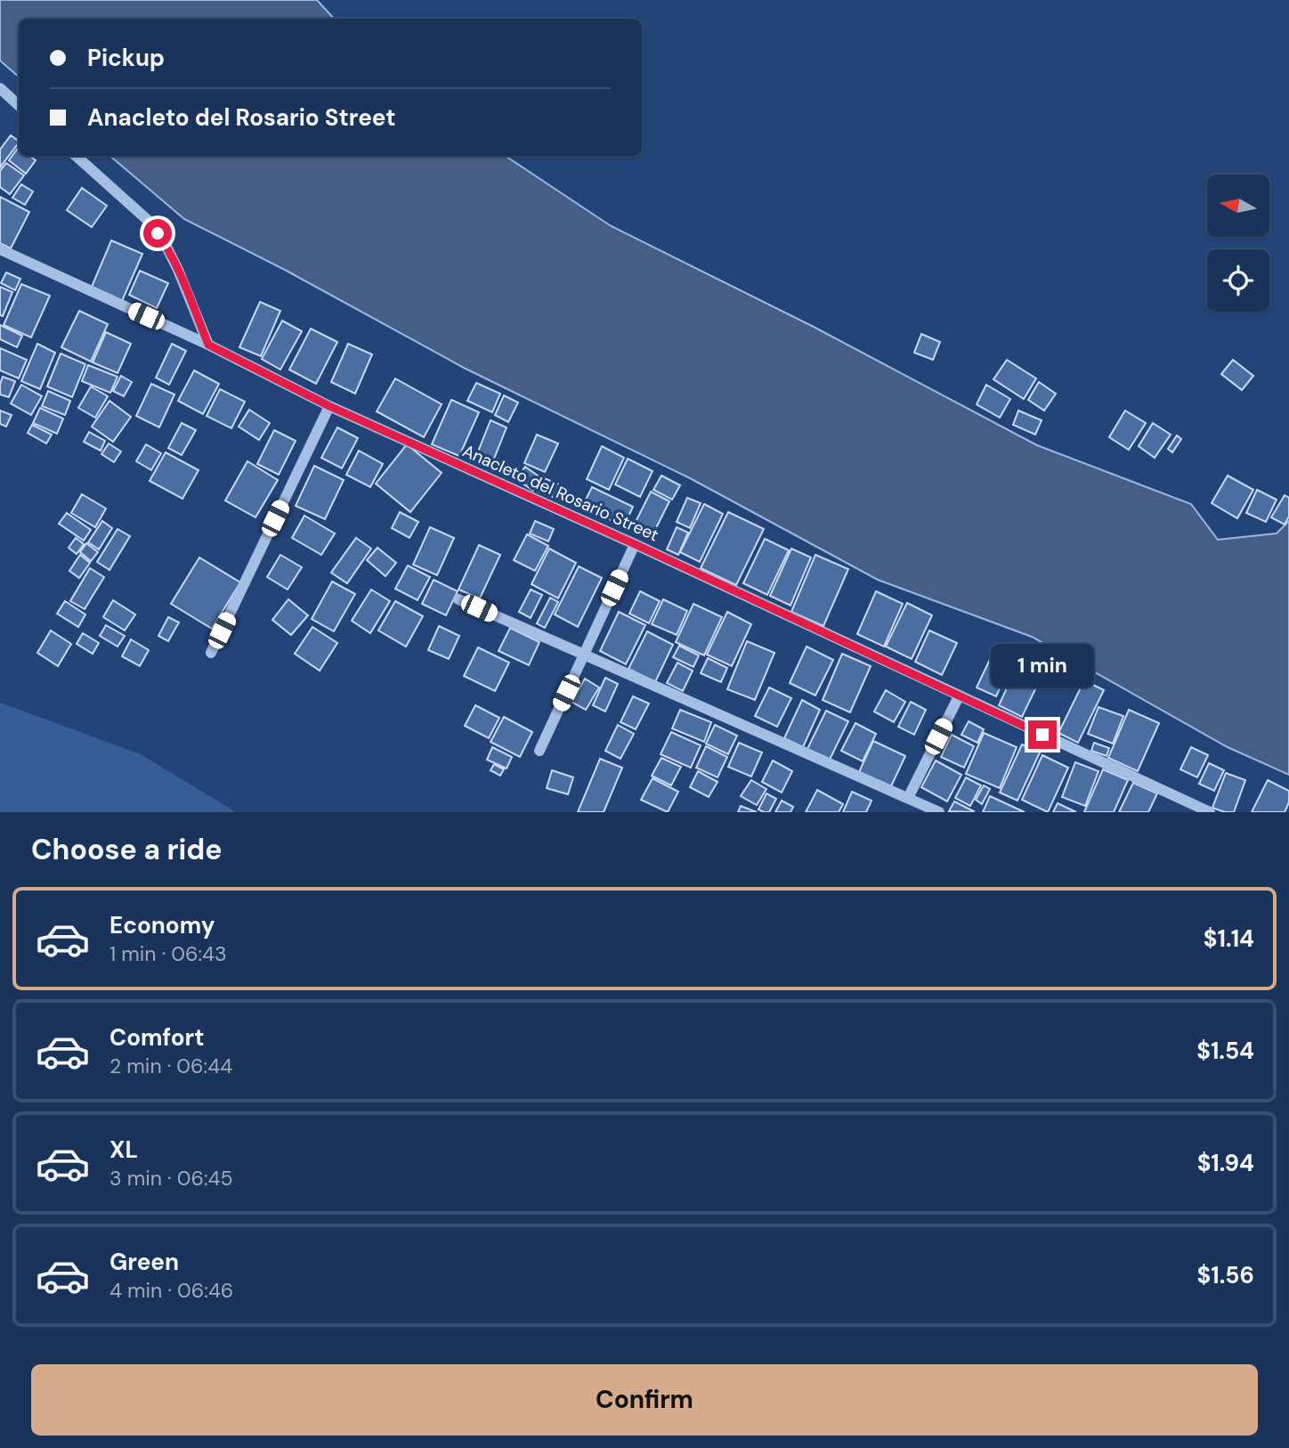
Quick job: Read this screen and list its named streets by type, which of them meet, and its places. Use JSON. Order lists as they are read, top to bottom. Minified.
{"streets":{"street":["Anacleto del Rosario Street"]},"north":"left","page":{"banner":["Pickup","Anacleto del Rosario Street"],"bubble":"1 min","heading":"Choose a ride","list":[{"name":"Economy","note":"1 min · 06:43","value":"$1.14"},{"name":"Comfort","note":"2 min · 06:44","value":"$1.54"},{"name":"XL","note":"3 min · 06:45","value":"$1.94"},{"name":"Green","note":"4 min · 06:46","value":"$1.56"}],"buttons":"Confirm"}}
